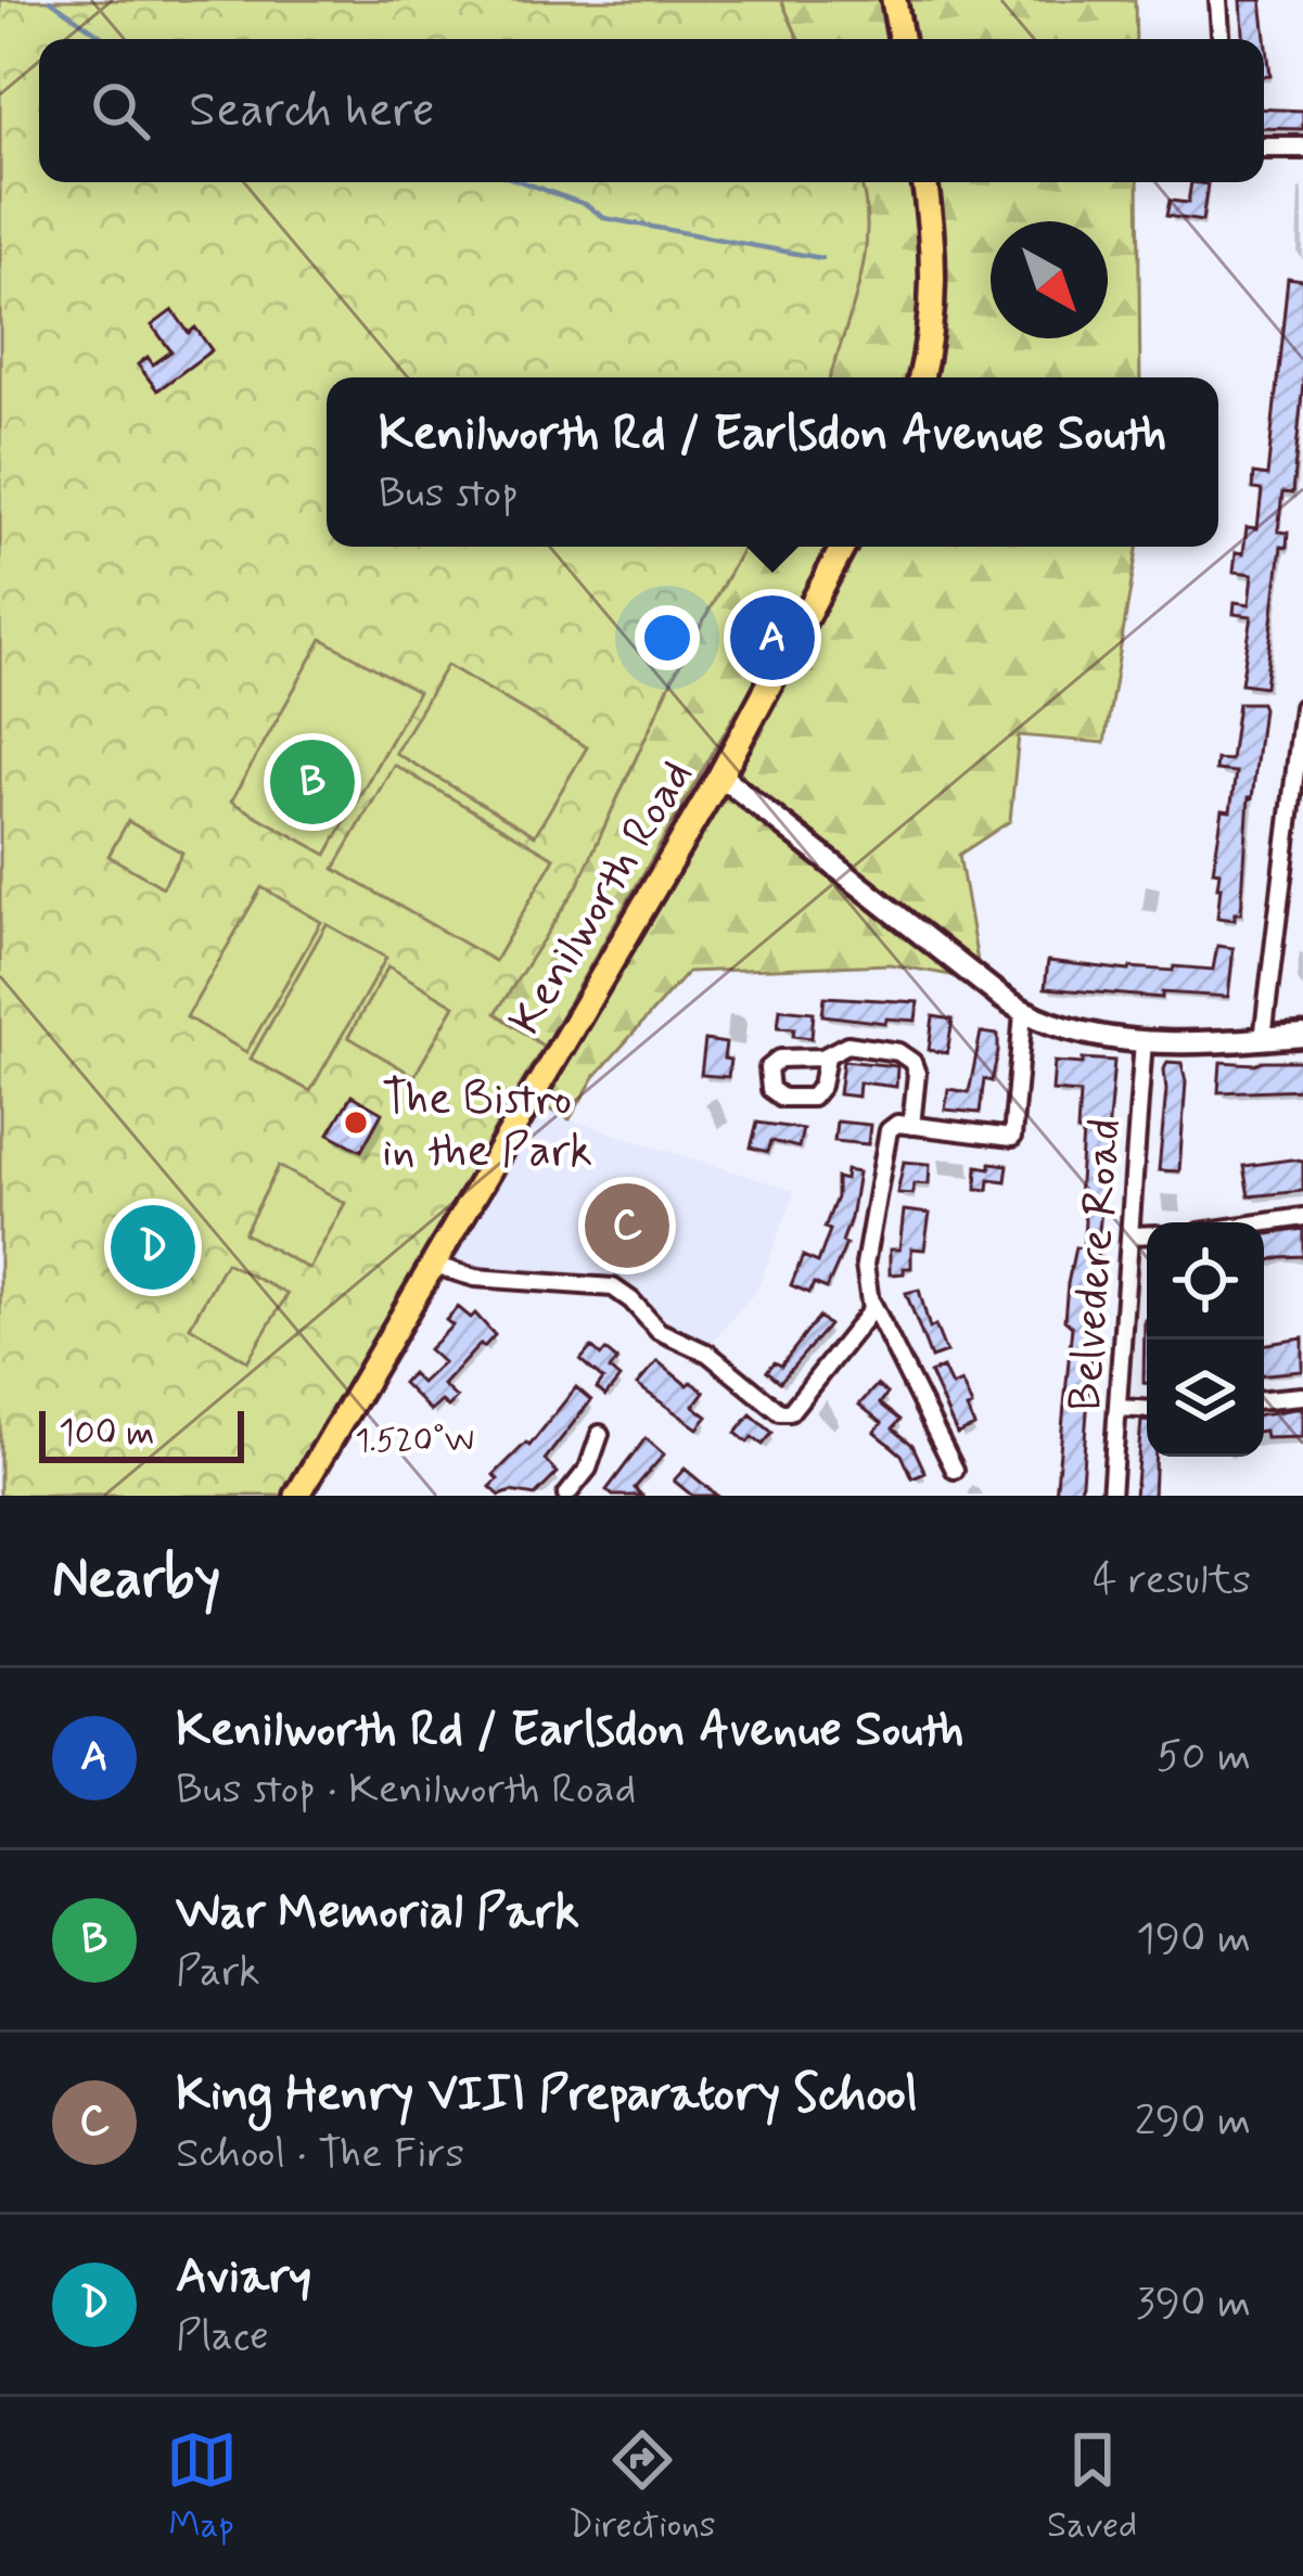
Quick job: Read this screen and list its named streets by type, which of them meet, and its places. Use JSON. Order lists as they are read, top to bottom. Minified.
{"streets":{"main road":["Kenilworth Road"],"street":["Belvedere Road"]},"places":["The Bistro in the Park"],"scale_bar":"100 m","north":"bottom right","page":{"search":"Search here","popup":["Kenilworth Rd / Earlsdon Avenue South","Bus stop"],"pins":["A","B","C","D"],"scale":"100 m","heading":["Nearby","4 results"],"list":[{"mark":"A","name":"Kenilworth Rd / Earlsdon Avenue South","note":"Bus stop · Kenilworth Road","value":"50 m"},{"mark":"B","name":"War Memorial Park","note":"Park","value":"190 m"},{"mark":"C","name":"King Henry VIII Preparatory School","note":"School · The Firs","value":"290 m"},{"mark":"D","name":"Aviary","note":"Place","value":"390 m"}],"nav":["Map","Directions","Saved"]},"coordinates":["1.520°W"]}
